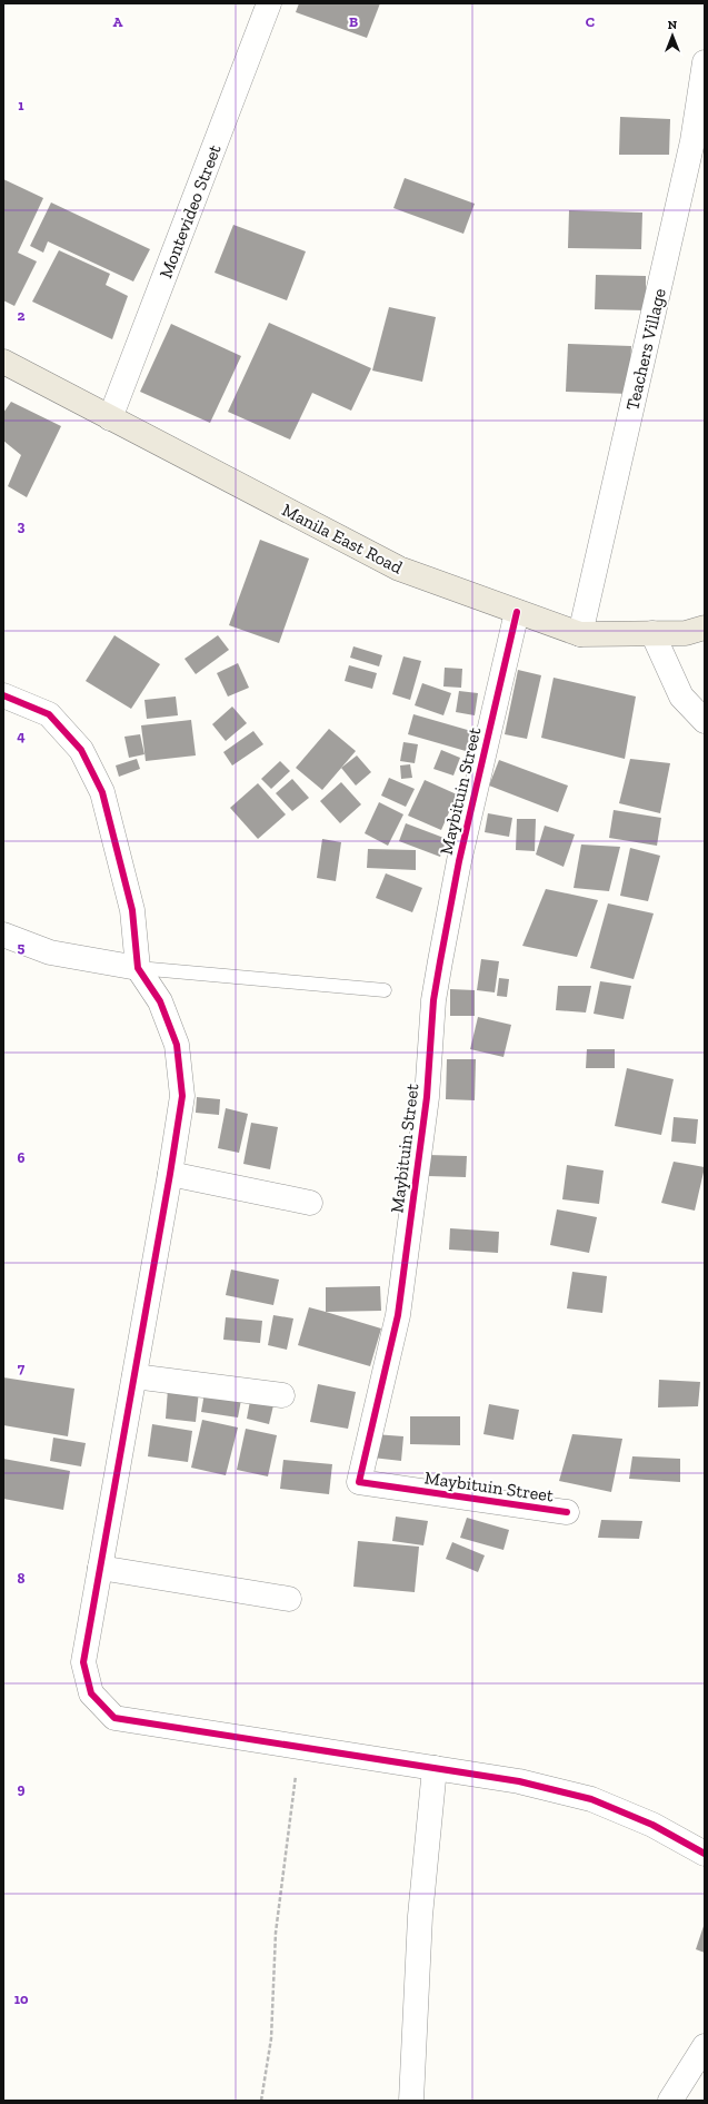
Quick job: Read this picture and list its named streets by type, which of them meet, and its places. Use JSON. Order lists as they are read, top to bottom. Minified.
{"streets":{"main road":["Manila East Road"],"street":["Montevideo Street","Teachers Village","Maybituin Street"]},"crossings":[["Montevideo Street","Manila East Road"],["Teachers Village","Manila East Road"],["Manila East Road","Maybituin Street"]],"north":"top","grid":{"columns":["A","B","C"],"rows":["1","2","3","4","5","6","7","8","9","10"]}}
